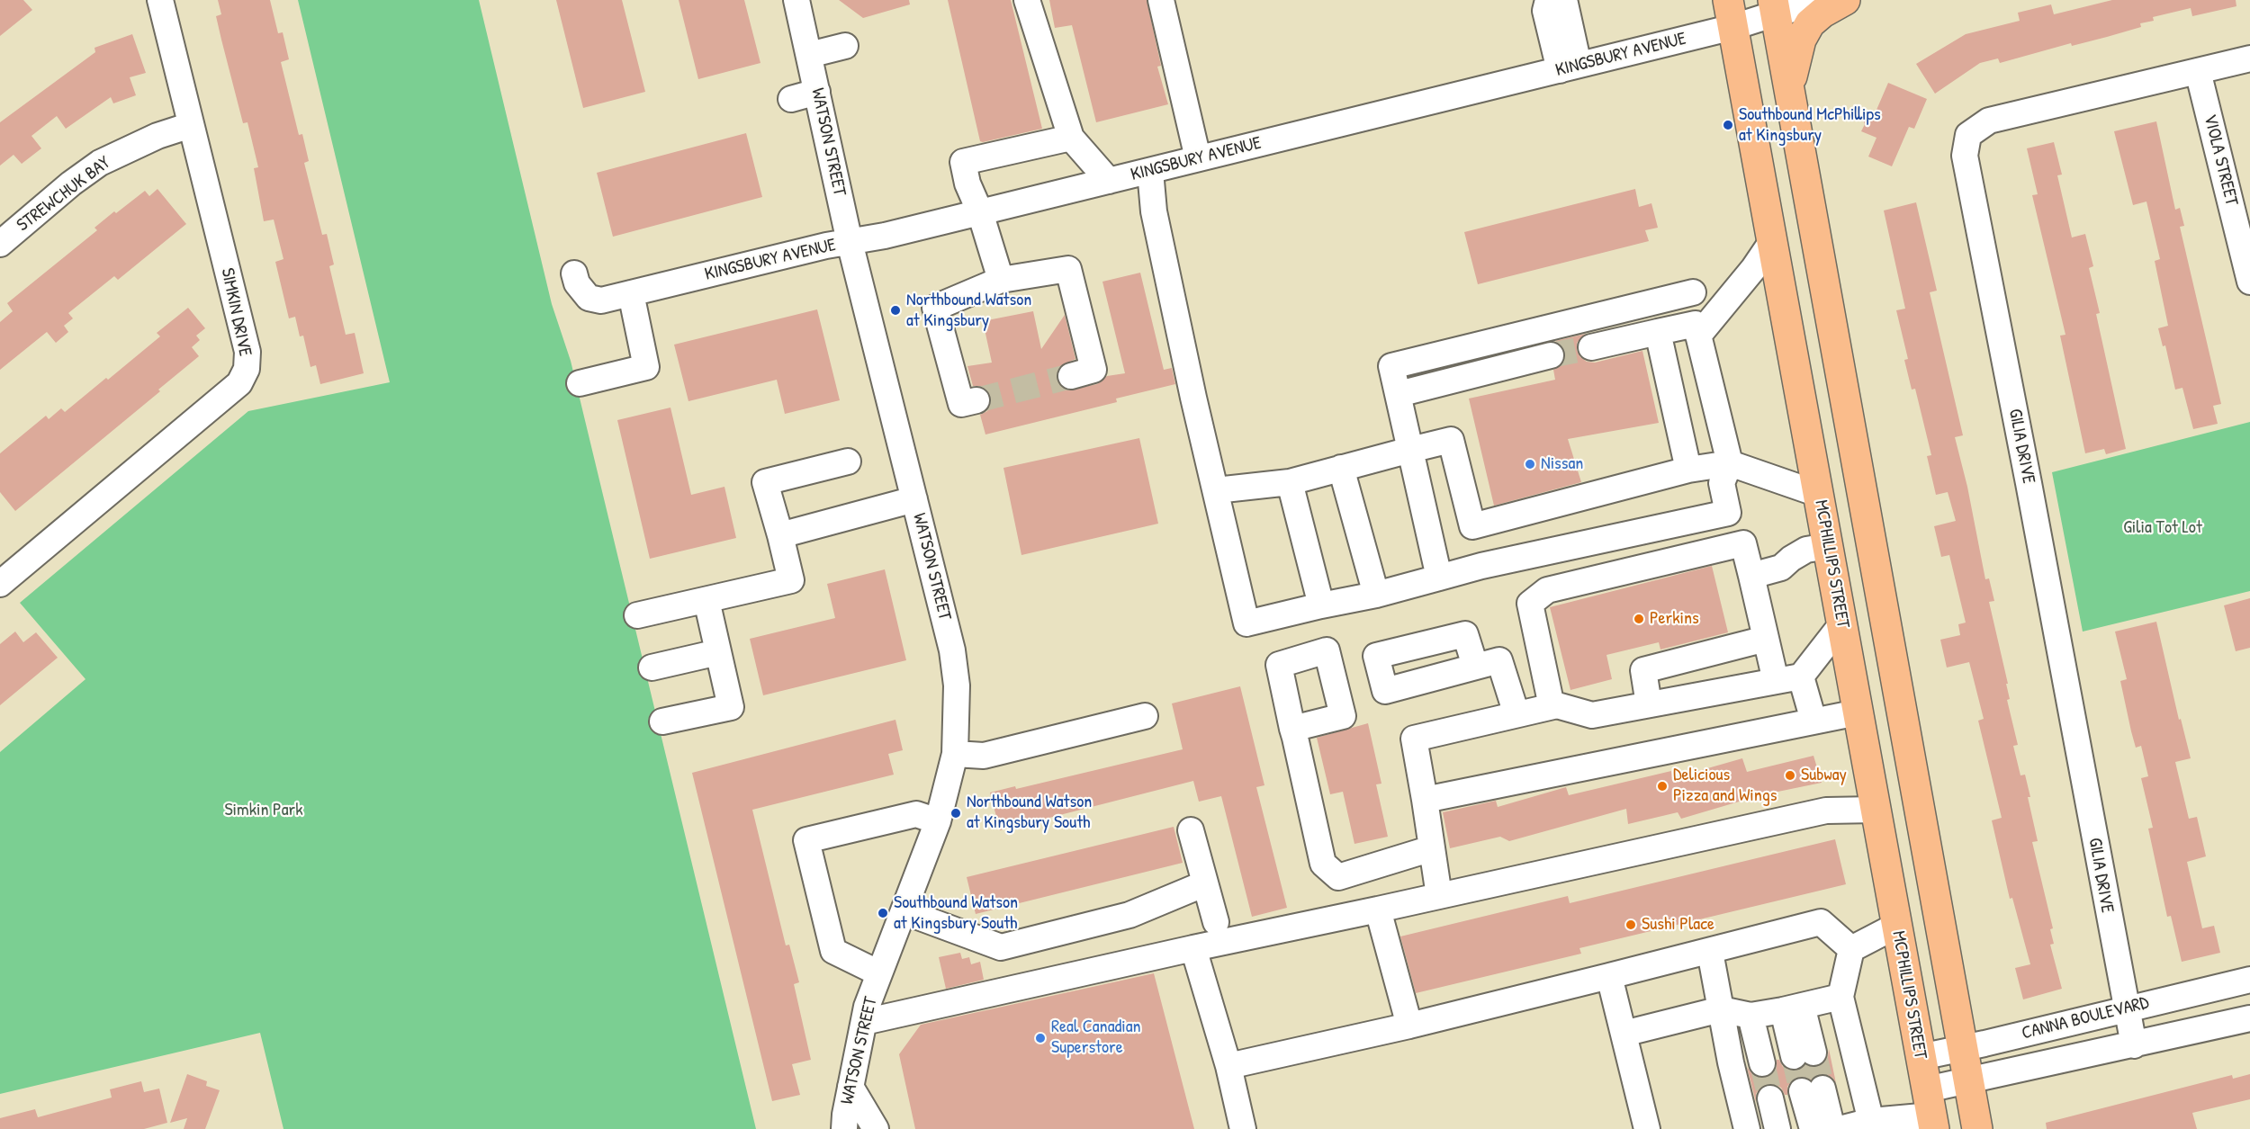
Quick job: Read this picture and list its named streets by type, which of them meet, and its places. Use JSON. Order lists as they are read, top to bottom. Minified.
{"streets":{"main road":["MCPHILLIPS STREET"],"street":["KINGSBURY AVENUE","WATSON STREET","VIOLA STREET","STREWCHUK BAY","SIMKIN DRIVE","GILIA DRIVE","CANNA BOULEVARD"]},"crossings":[["KINGSBURY AVENUE","WATSON STREET"],["KINGSBURY AVENUE","MCPHILLIPS STREET"],["VIOLA STREET","GILIA DRIVE"],["STREWCHUK BAY","SIMKIN DRIVE"],["GILIA DRIVE","CANNA BOULEVARD"],["MCPHILLIPS STREET","CANNA BOULEVARD"]],"parks":["Gilia Tot Lot","Simkin Park"],"places":["Southbound McPhillips at Kingsbury","Northbound Watson at Kingsbury","Nissan","Perkins","Subway","Delicious Pizza and Wings","Northbound Watson at Kingsbury South","Southbound Watson at Kingsbury South","Sushi Place","Real Canadian Superstore"]}
